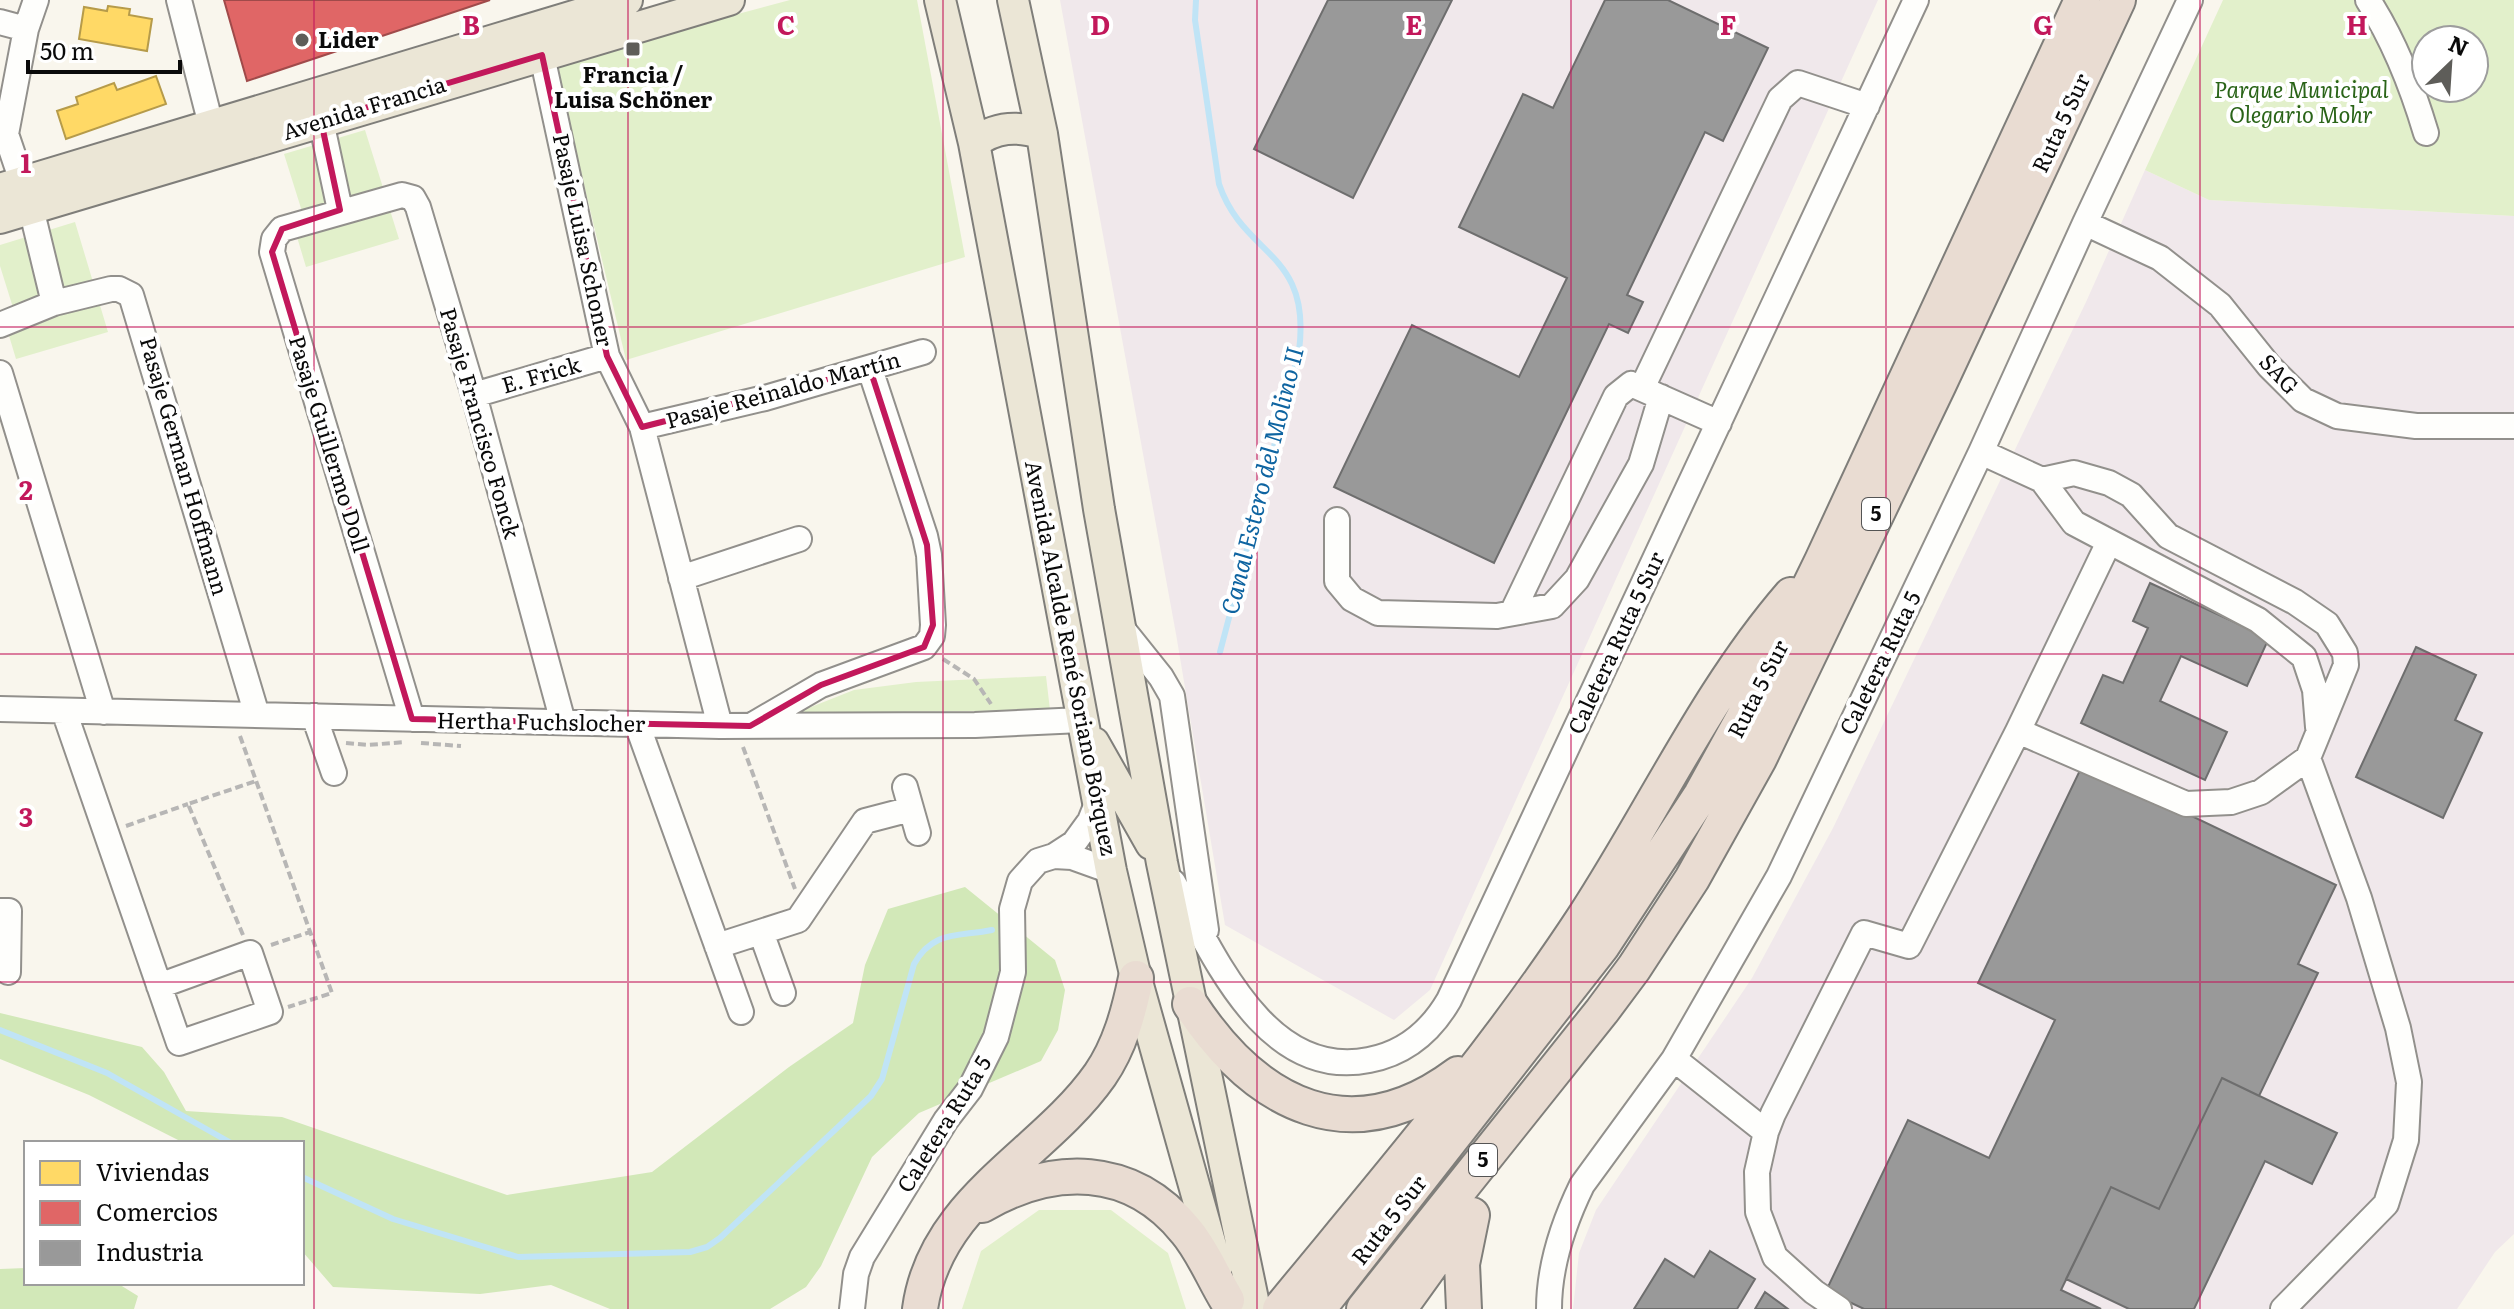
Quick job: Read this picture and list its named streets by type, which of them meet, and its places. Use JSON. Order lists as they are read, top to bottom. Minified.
{"streets":{"highway":["Ruta 5 Sur","5"],"main road":["Avenida Francia","Avenida Alcalde René Soriano Bórquez"],"street":["Pasaje Luisa Schoner","SAG","E. Frick","Pasaje Reinaldo Martín","Pasaje Francisco Fonck","Pasaje Guillermo Doll","Pasaje German Hoffmann","Caletera Ruta 5 Sur","Caletera Ruta 5","Hertha Fuchslocher"]},"crossings":[["Avenida Francia","Pasaje Luisa Schoner"],["Pasaje Luisa Schoner","E. Frick"],["Pasaje Luisa Schoner","Pasaje Reinaldo Martín"],["Pasaje Luisa Schoner","Hertha Fuchslocher"],["SAG","Caletera Ruta 5"],["E. Frick","Pasaje Francisco Fonck"],["Pasaje Francisco Fonck","Pasaje Guillermo Doll"],["Pasaje Francisco Fonck","Hertha Fuchslocher"],["Pasaje Guillermo Doll","Hertha Fuchslocher"],["Pasaje German Hoffmann","Hertha Fuchslocher"],["Avenida Alcalde René Soriano Bórquez","Caletera Ruta 5"],["Avenida Alcalde René Soriano Bórquez","Hertha Fuchslocher"]],"water":["Canal Estero del Molino II"],"parks":["Parque Municipal Olegario Mohr"],"places":{"other":["Lider"],"transit":["Francia / Luisa Schöner"]},"legend":["Viviendas","Comercios","Industria"],"scale_bar":"50 m","north":"top right","grid":{"columns":["B","C","D","E","F","G","H"],"rows":["1","2","3"]}}
